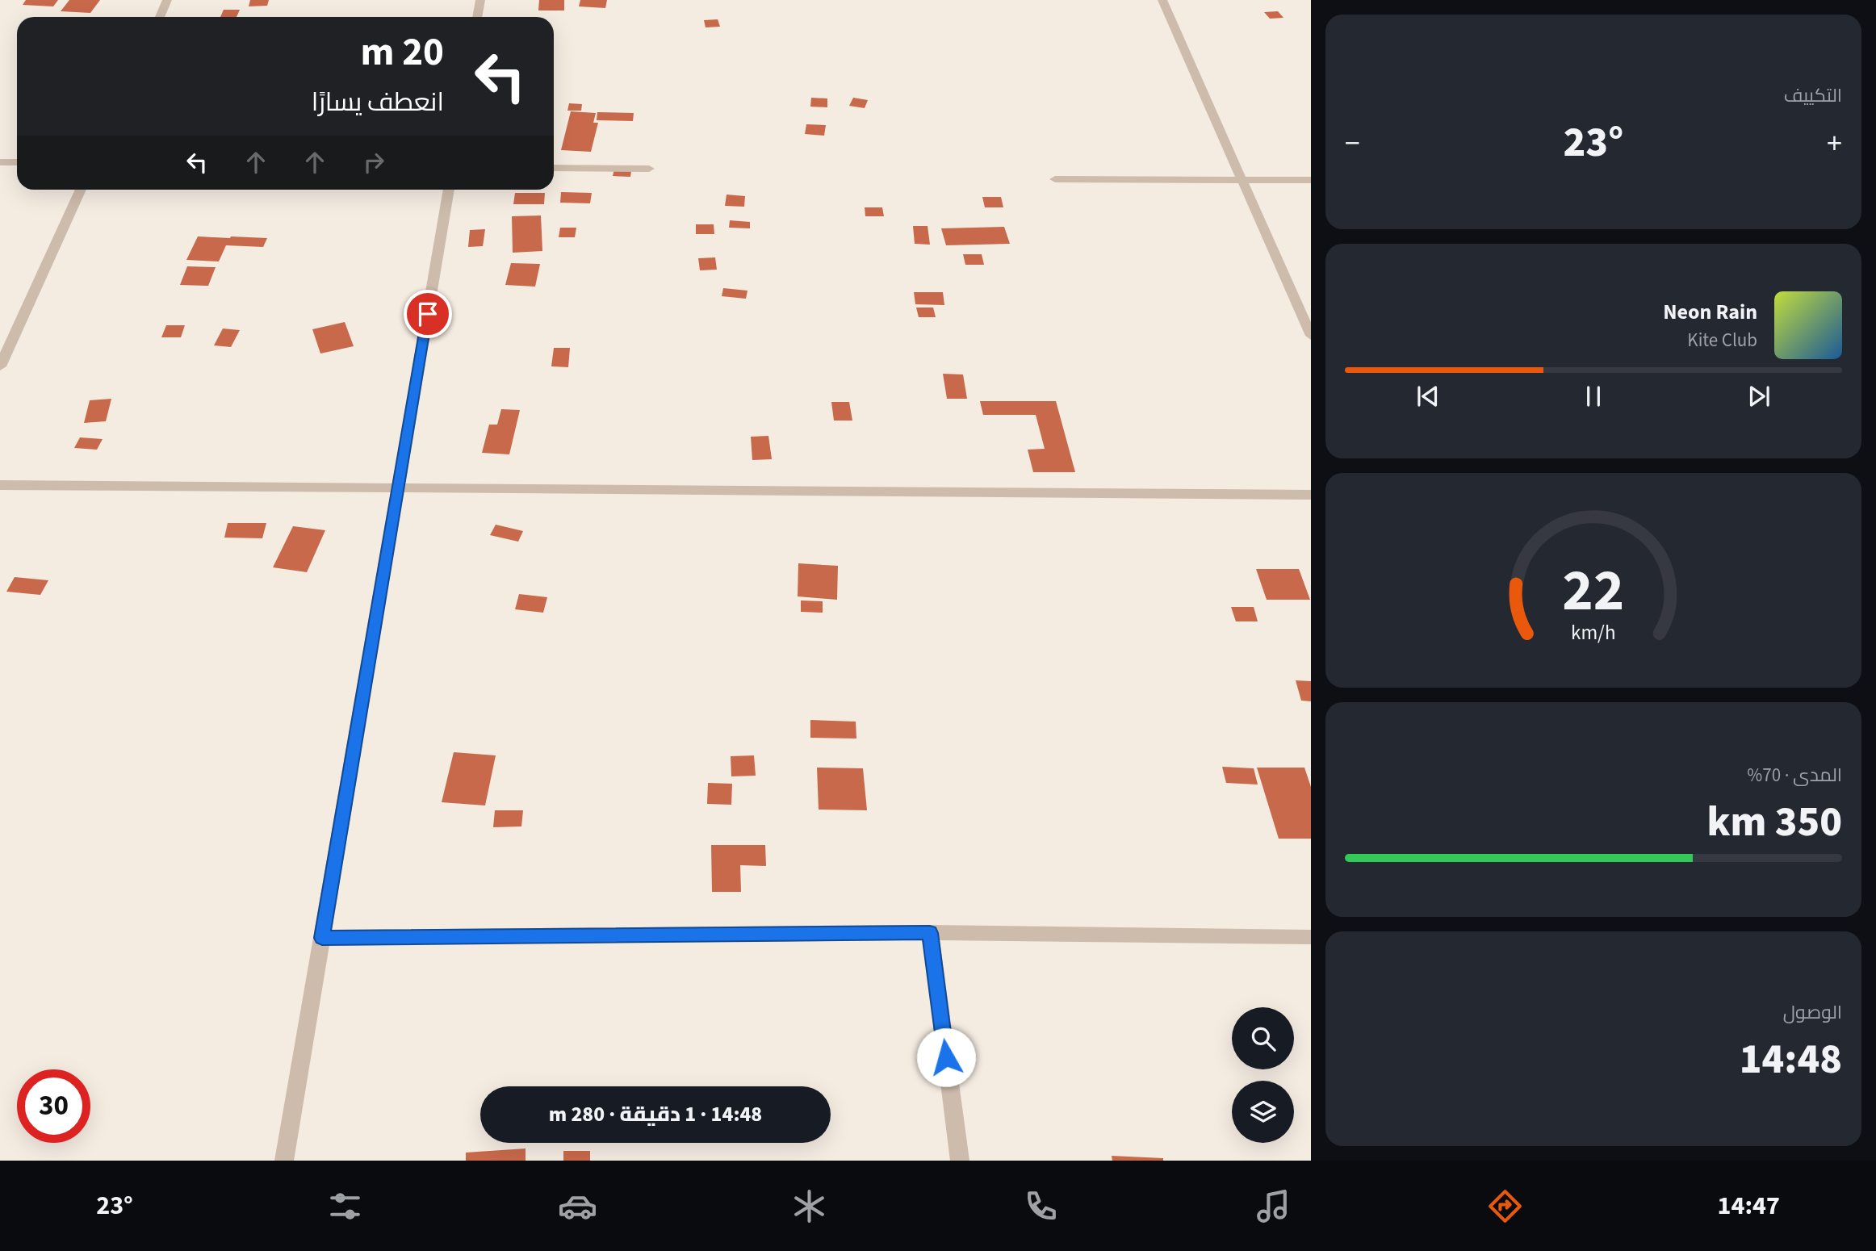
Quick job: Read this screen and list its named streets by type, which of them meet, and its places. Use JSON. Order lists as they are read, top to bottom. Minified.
{"page":{"tile":["التكييف",["المدى · 70%","350 km"],["الوصول","14:48"]],"turn":["20 m","انعطف يسارًا"],"heat":["−","23°","+"],"song":["Neon Rain","Kite Club"],"limit":"30","trip":"14:48 · 1 دقيقة · 280 m","tabs":["14:47","23°"],"gauge":["22","km/h"]}}
